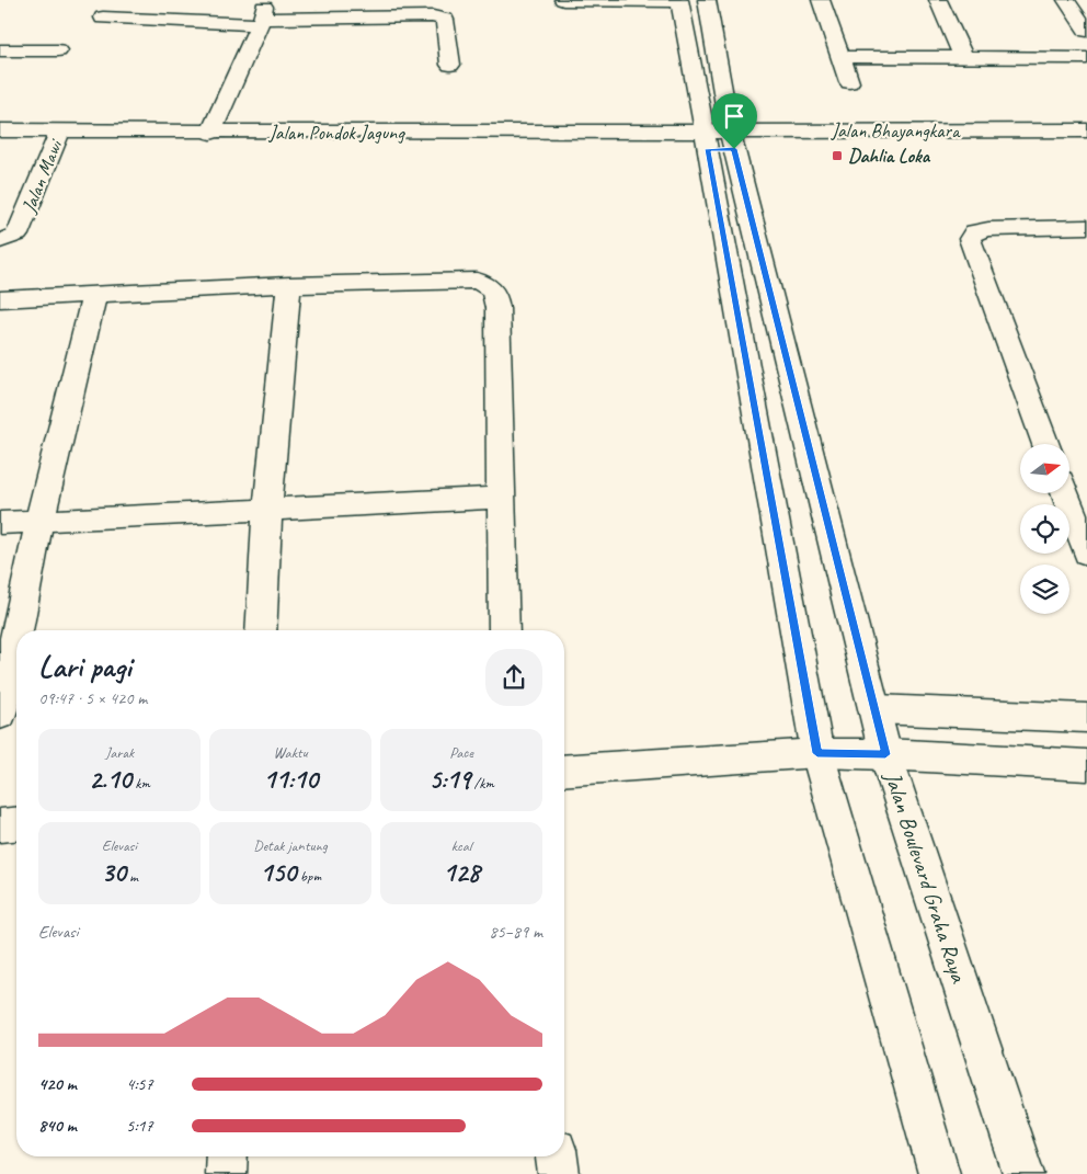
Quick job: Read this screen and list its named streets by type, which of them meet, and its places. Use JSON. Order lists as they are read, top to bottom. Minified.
{"streets":{"street":["Jalan Bhayangkara","Jalan Pondok Jagung","Jalan Mawi","Jalan Boulevard Graha Raya"]},"crossings":[["Jalan Bhayangkara","Jalan Pondok Jagung"],["Jalan Bhayangkara","Jalan Boulevard Graha Raya"],["Jalan Pondok Jagung","Jalan Mawi"],["Jalan Pondok Jagung","Jalan Boulevard Graha Raya"]],"places":{"transit":["Dahlia Loka"]},"north":"right","page":{"heading":["Lari pagi","09:47 · 5 × 420 m"],"stats":[["Jarak","2.10 km"],["Waktu","11:10"],["Pace","5:19 /km"],["Elevasi","30 m"],["Detak jantung","150 bpm"],["kcal","128"]],"chart":["Elevasi","85–89 m"],"list":[{"name":"420 m","note":"4:57"},{"name":"840 m","note":"5:17"}]}}
